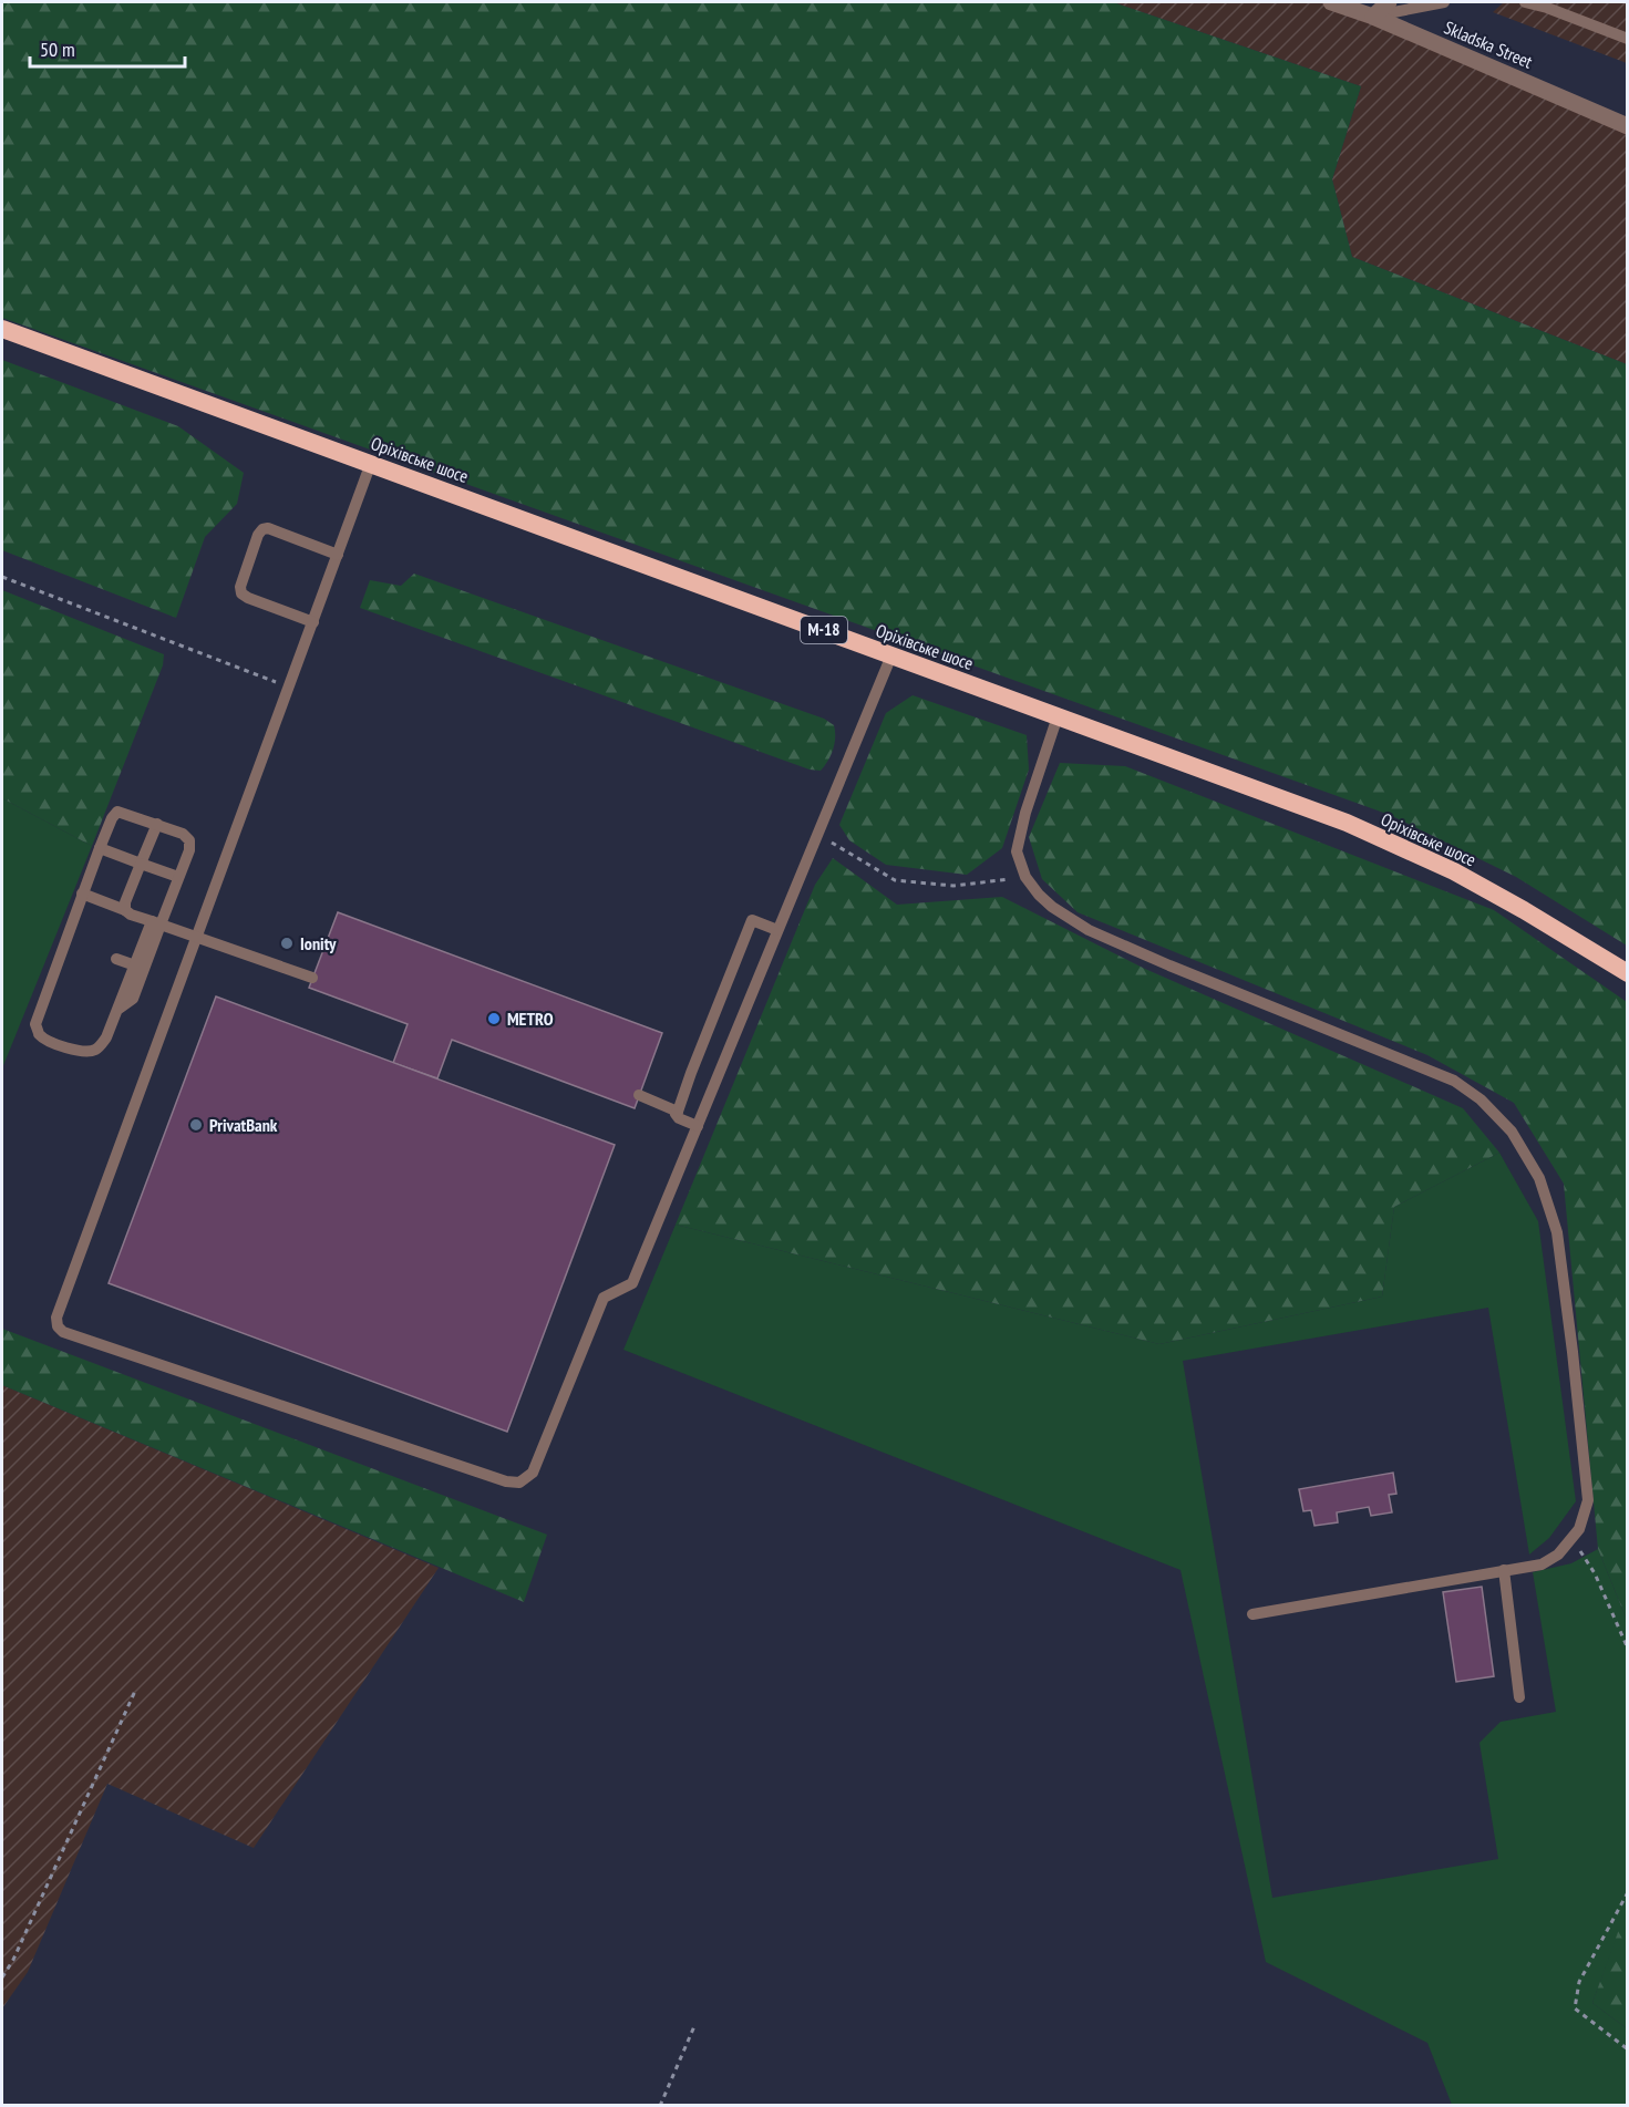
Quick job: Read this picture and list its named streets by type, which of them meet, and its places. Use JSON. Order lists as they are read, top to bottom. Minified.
{"streets":{"highway":["Оріхівське шосе","М-18"],"street":["Skladska Street"]},"places":["Ionity","METRO","PrivatBank"],"scale_bar":"50 m"}
